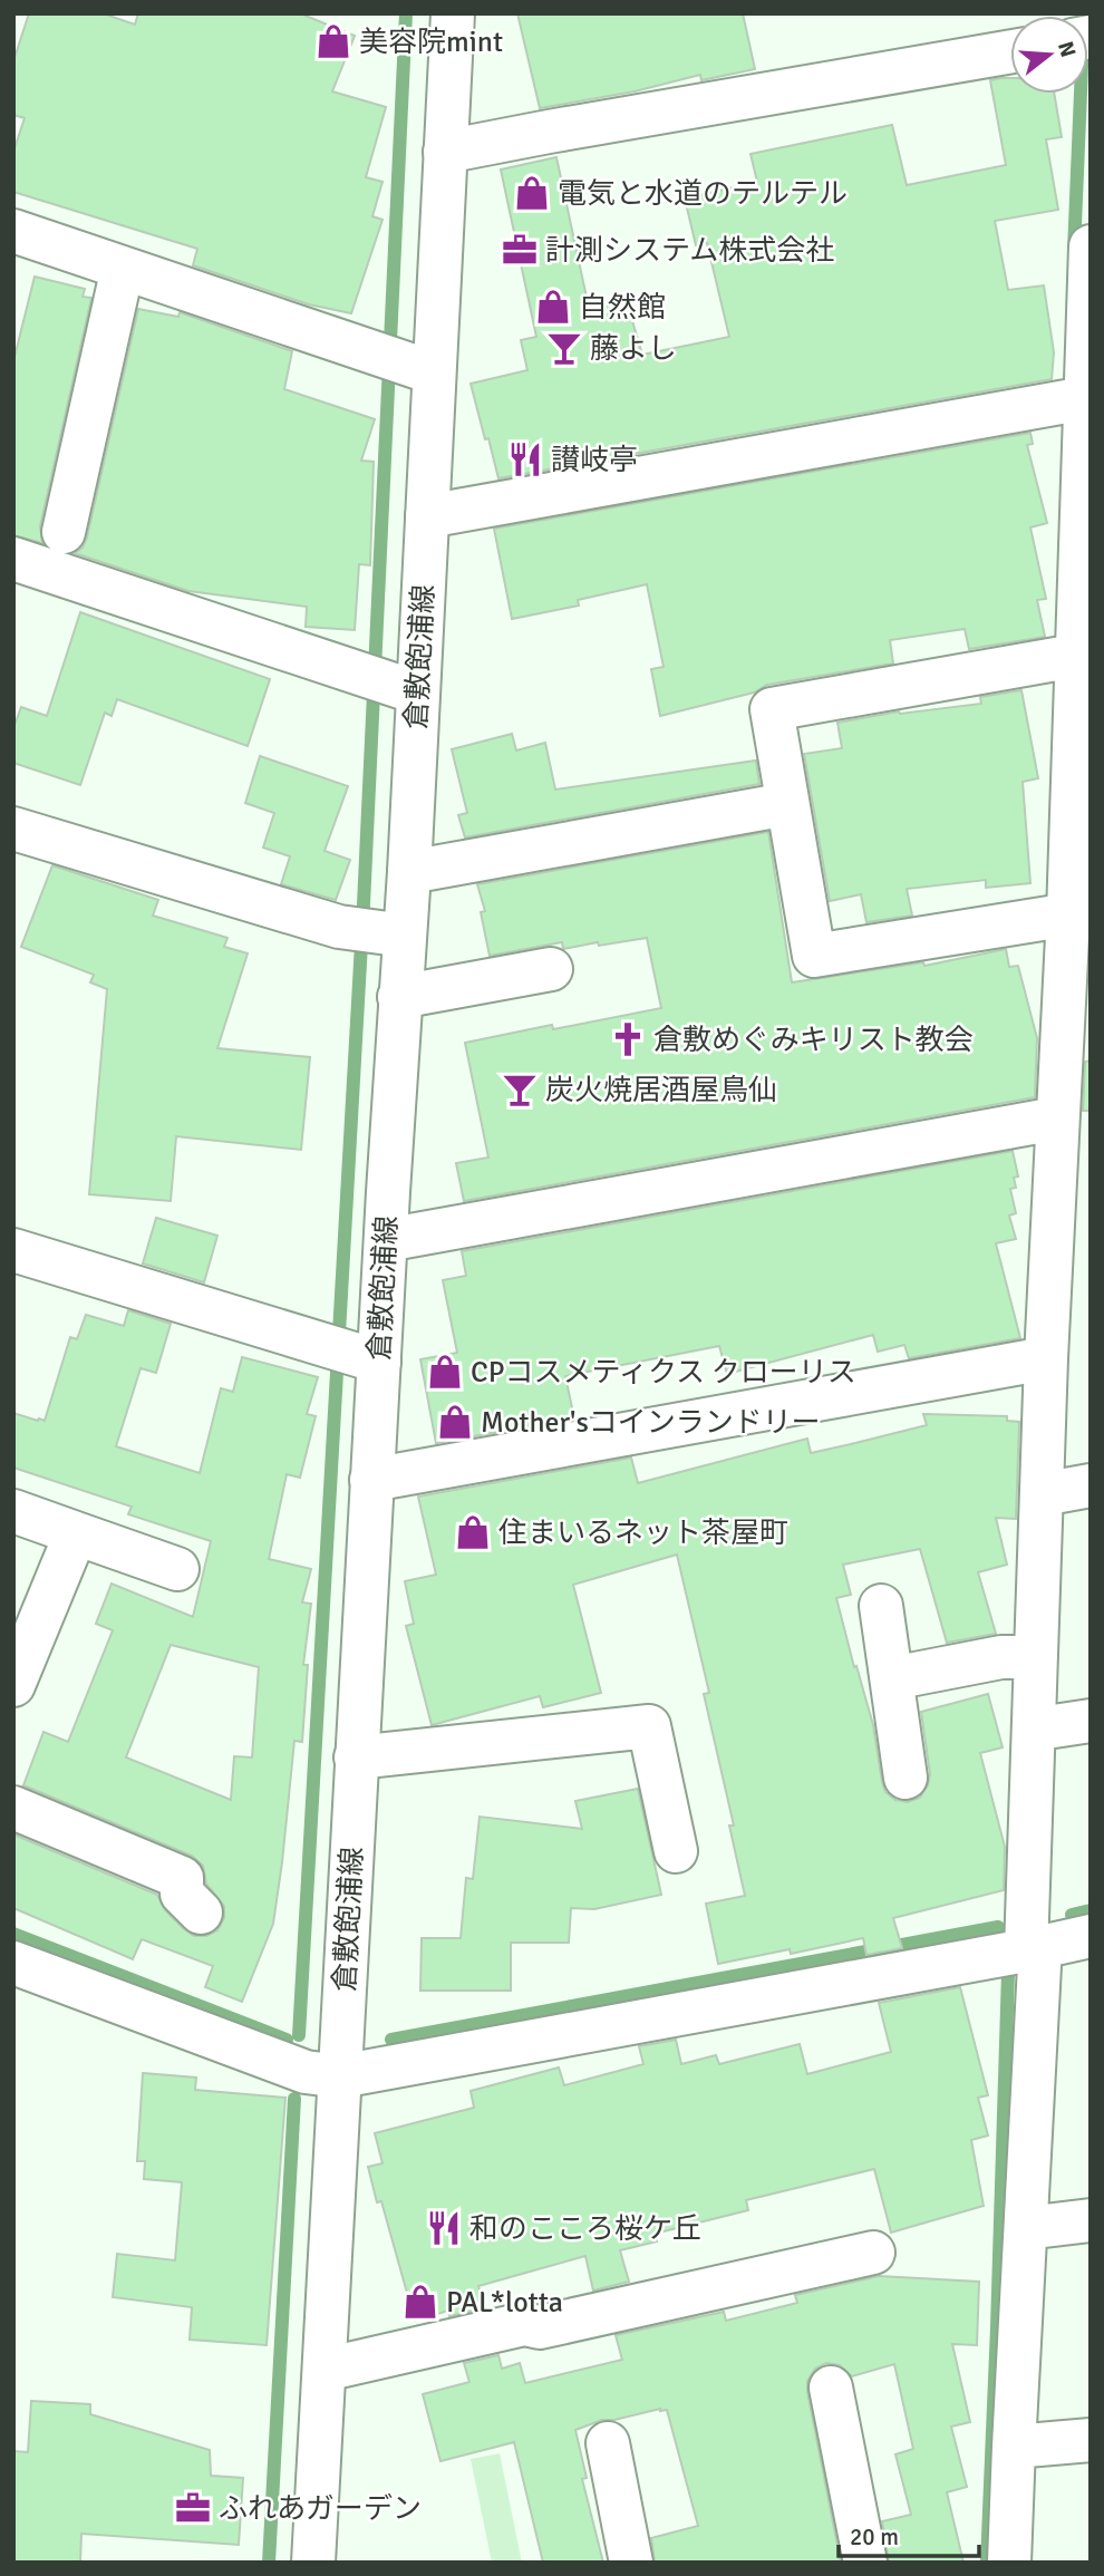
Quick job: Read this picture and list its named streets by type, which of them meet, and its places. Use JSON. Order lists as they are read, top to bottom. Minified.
{"streets":{"street":["倉敷飽浦線"]},"places":{"shop":["美容院mint","電気と水道のテルテル","自然館","CPコスメティクス クローリス","Mother'sコインランドリー","住まいるネット茶屋町","PAL*lotta"],"office":["計測システム株式会社","ふれあガーデン"],"bar":["藤よし","炭火焼居酒屋鳥仙"],"restaurant":["讃岐亭","和のこころ桜ケ丘"],"church":["倉敷めぐみキリスト教会"]},"scale_bar":"20 m","north":"right"}
